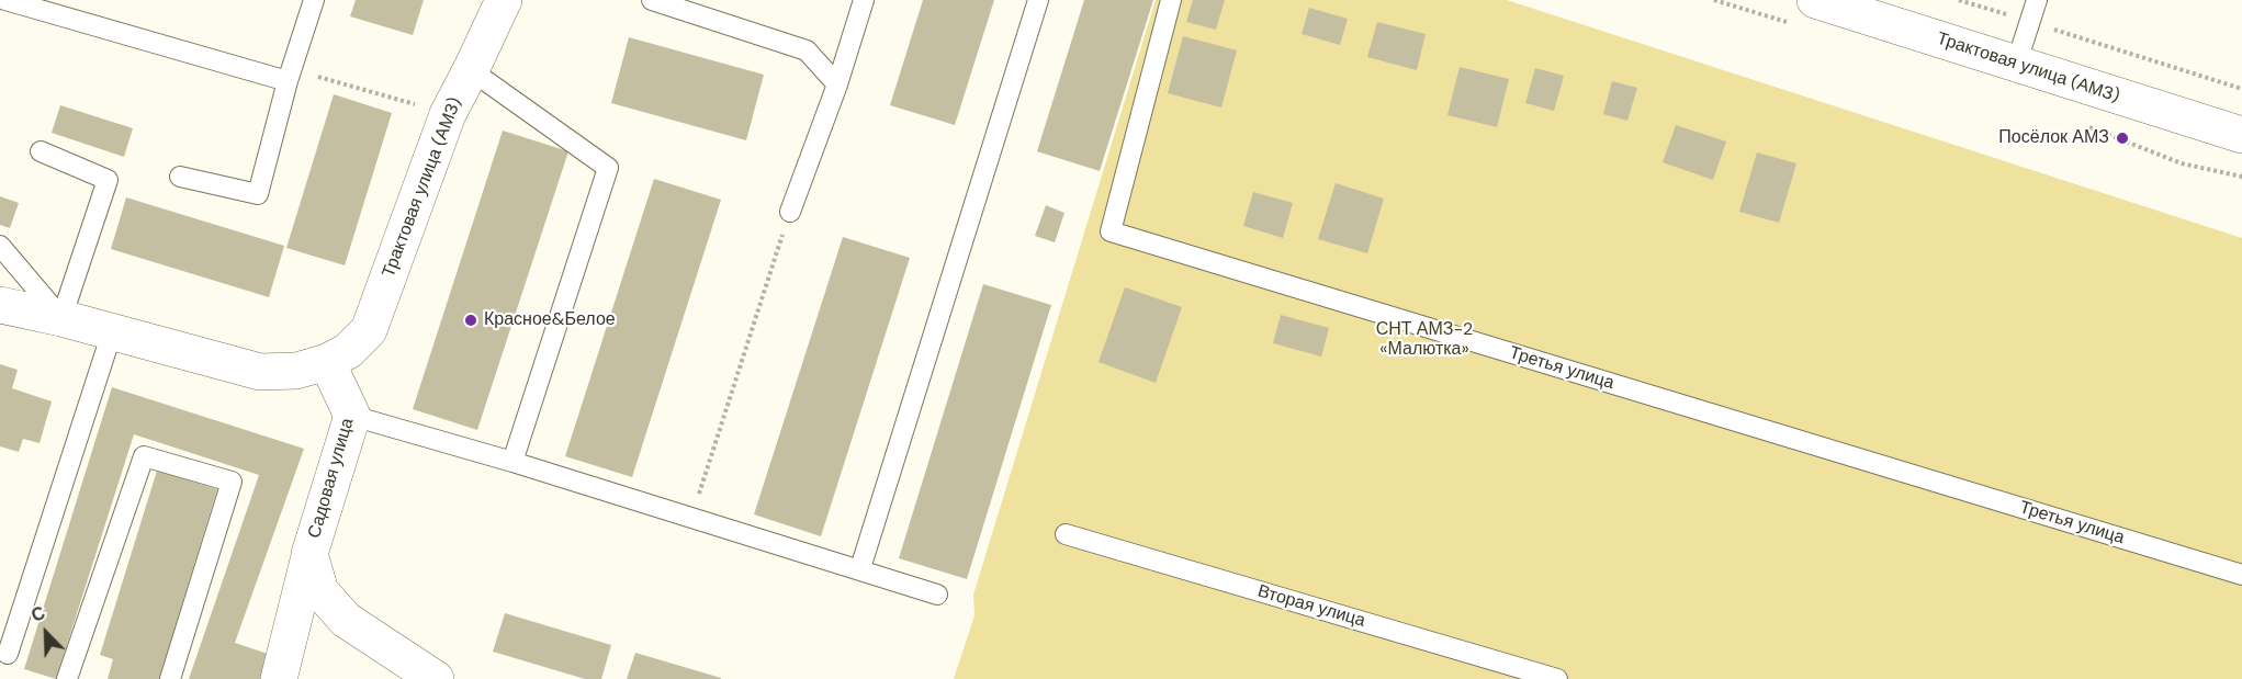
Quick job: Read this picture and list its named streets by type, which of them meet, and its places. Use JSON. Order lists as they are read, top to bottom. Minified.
{"streets":{"street":["Трактовая улица (АМЗ)","Садовая улица"],"lane":["Третья улица","Вторая улица"]},"crossings":[["Трактовая улица (АМЗ)","Садовая улица"]],"parks":["СНТ АМЗ-2 «Малютка»"],"places":["Посёлок АМЗ","Красное&Белое"],"north":"top left"}
